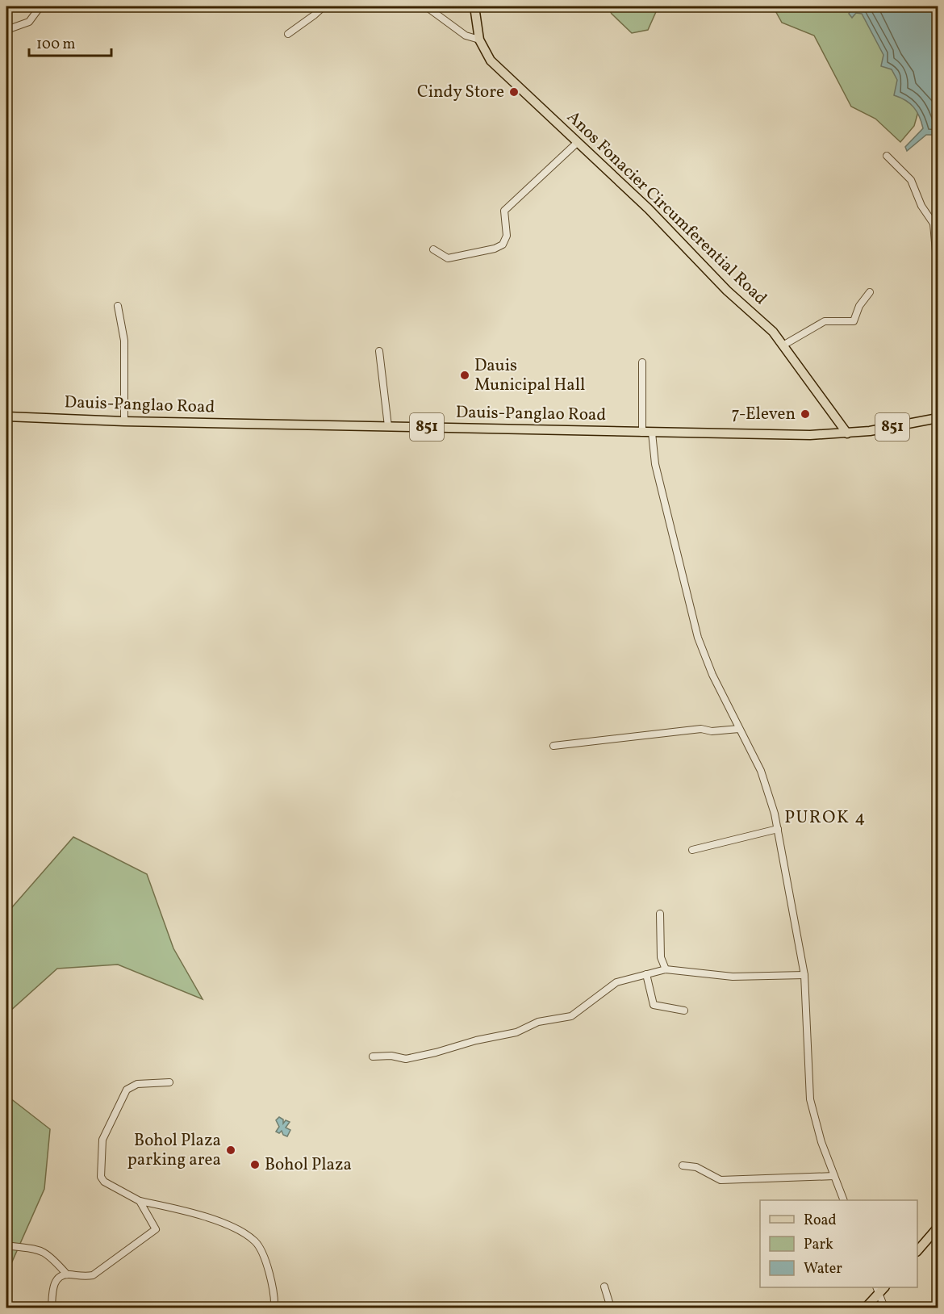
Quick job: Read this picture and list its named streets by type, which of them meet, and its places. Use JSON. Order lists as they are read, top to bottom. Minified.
{"streets":{"main road":["Anos Fonacier Circumferential Road","Dauis-Panglao Road","851"]},"crossings":[["Anos Fonacier Circumferential Road","Dauis-Panglao Road"]],"districts":["PUROK 4"],"places":["Cindy Store","Dauis Municipal Hall","7-Eleven","Bohol Plaza parking area","Bohol Plaza"],"legend":["Road","Park","Water"],"scale_bar":"100 m"}
